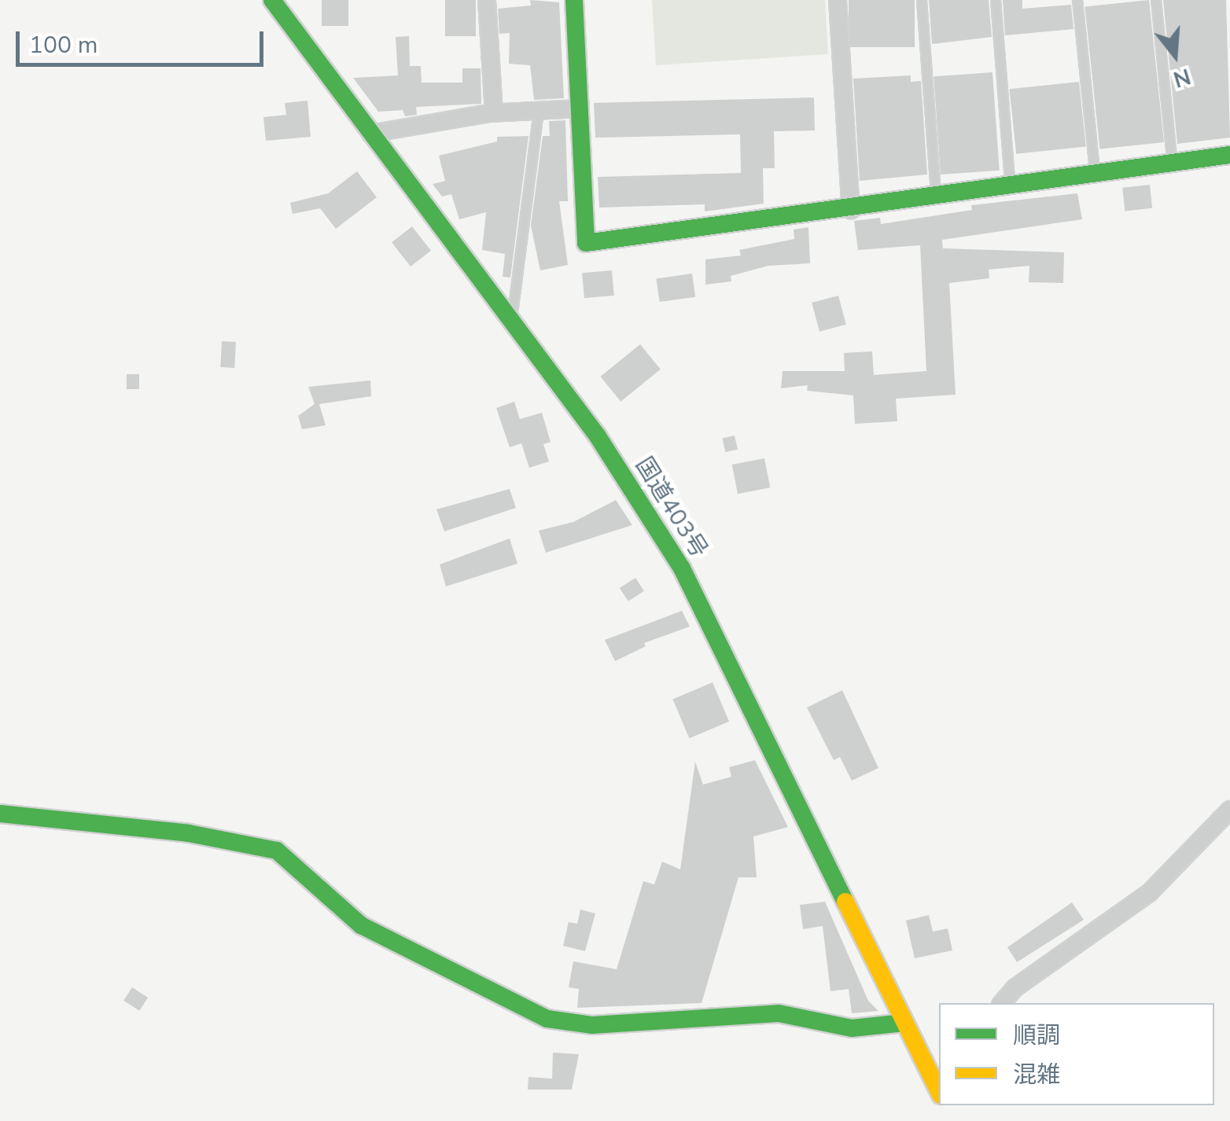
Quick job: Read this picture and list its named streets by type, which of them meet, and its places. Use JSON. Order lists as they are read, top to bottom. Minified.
{"streets":{"main road":["国道403号"]},"legend":["順調","混雑"],"scale_bar":"100 m","north":"bottom"}
